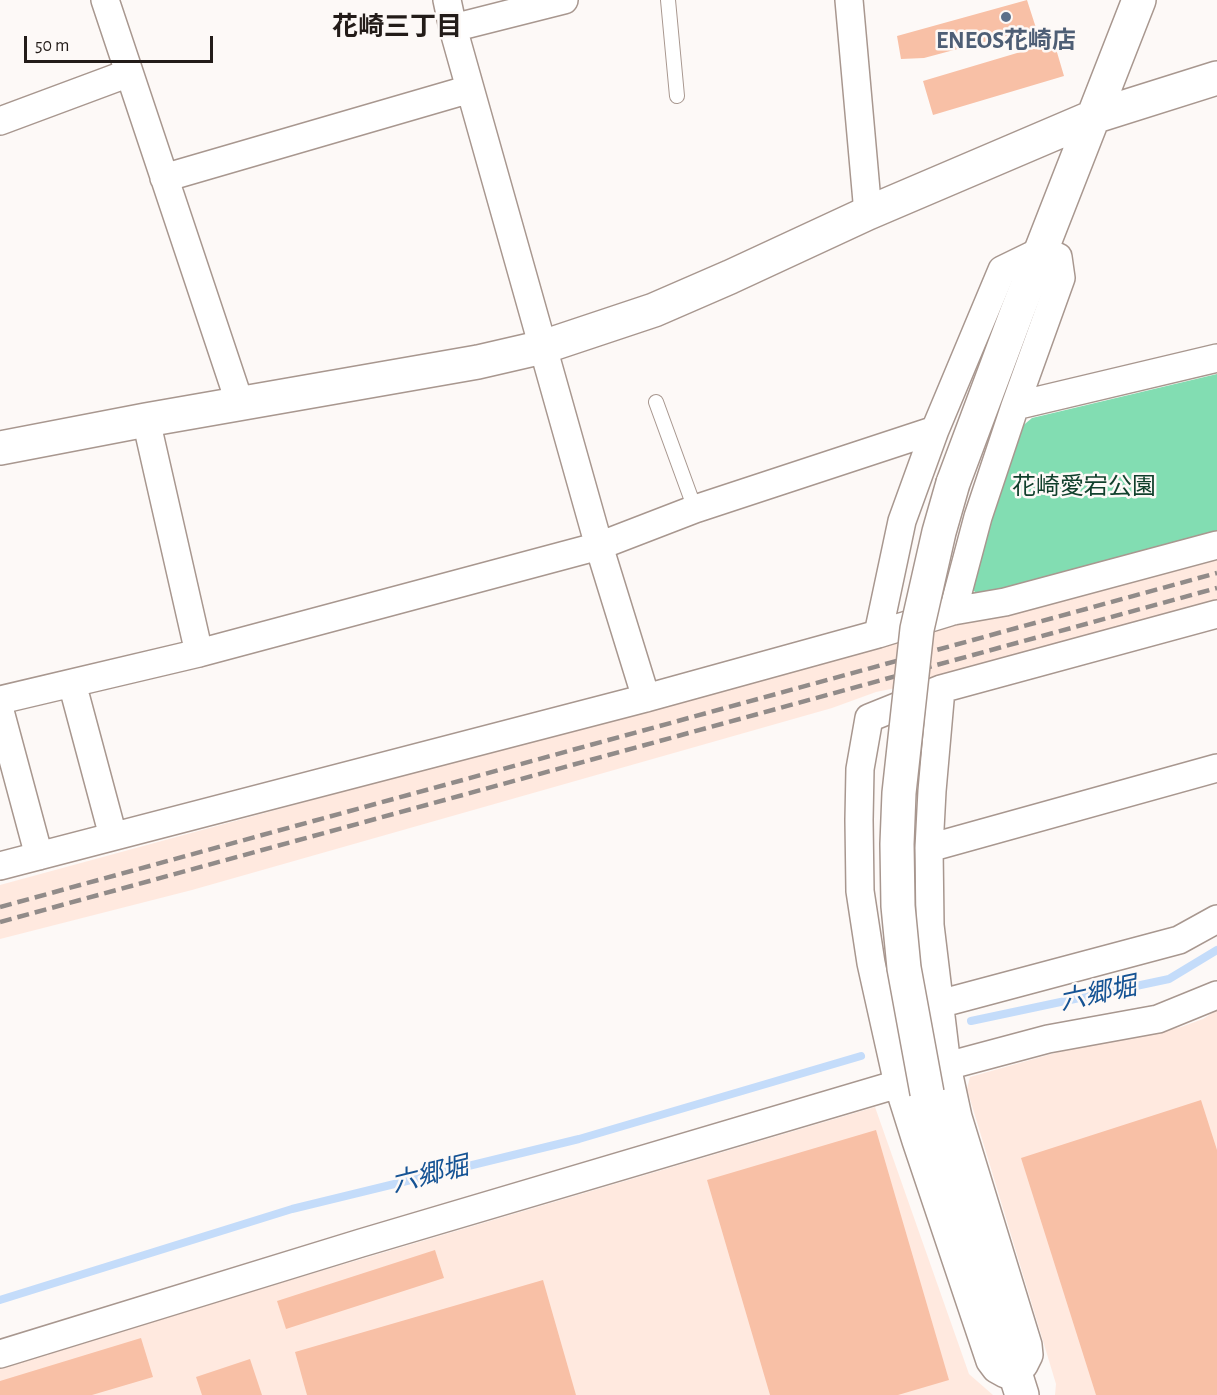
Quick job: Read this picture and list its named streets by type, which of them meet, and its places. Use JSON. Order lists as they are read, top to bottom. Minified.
{"districts":["花崎三丁目"],"water":["六郷堀"],"parks":["花崎愛宕公園"],"places":["ENEOS花崎店"],"scale_bar":"50 m"}
